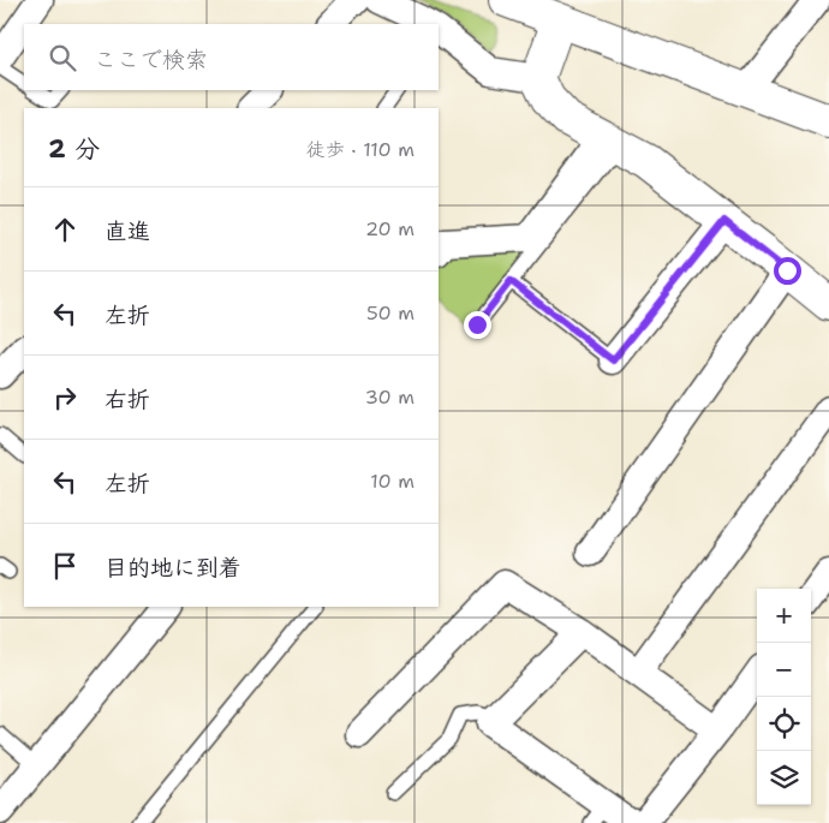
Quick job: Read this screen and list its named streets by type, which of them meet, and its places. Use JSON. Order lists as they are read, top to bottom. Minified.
{"page":{"search":"ここで検索","heading":["2 分","徒歩 · 110 m"],"list":[["直進","20 m"],["左折","50 m"],["右折","30 m"],["左折","10 m"],"目的地に到着"],"map_buttons":["+","−"]}}
